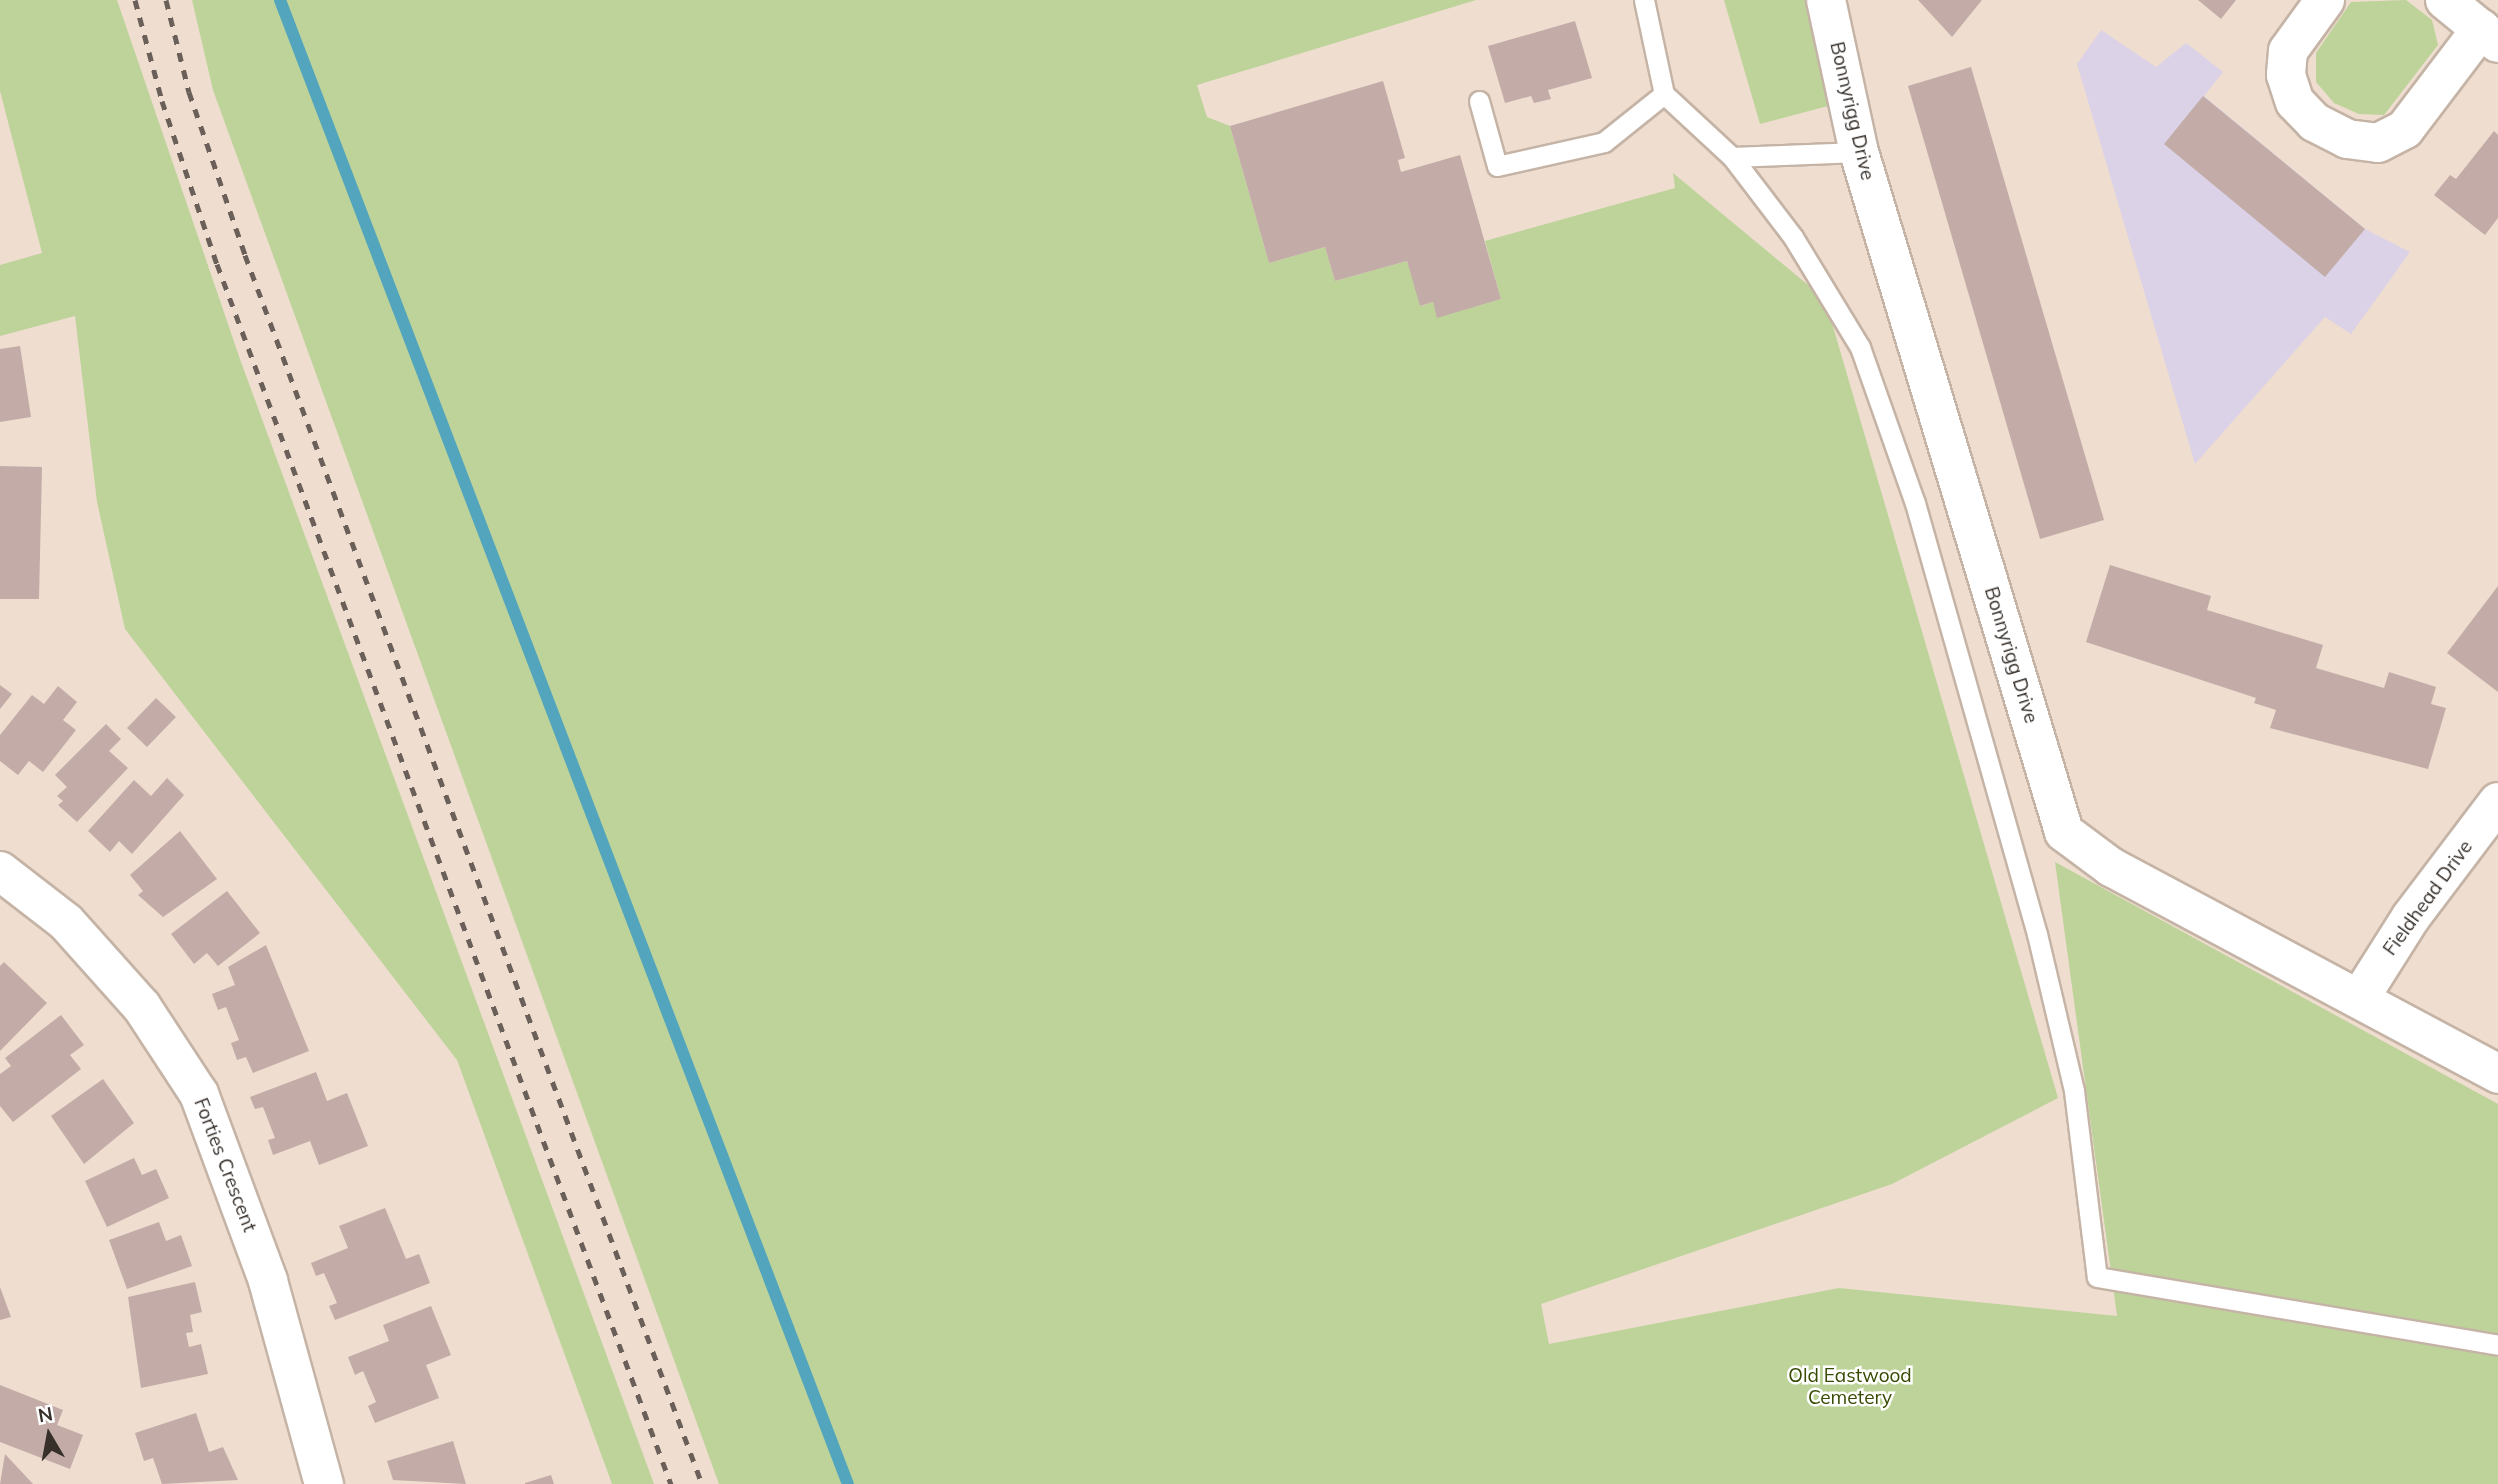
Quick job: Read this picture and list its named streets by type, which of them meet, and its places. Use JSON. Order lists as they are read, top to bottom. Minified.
{"streets":{"street":["Bonnyrigg Drive","Fieldhead Drive","Forties Crescent"]},"crossings":[["Bonnyrigg Drive","Fieldhead Drive"]],"parks":["Old Eastwood Cemetery"],"north":"top"}
